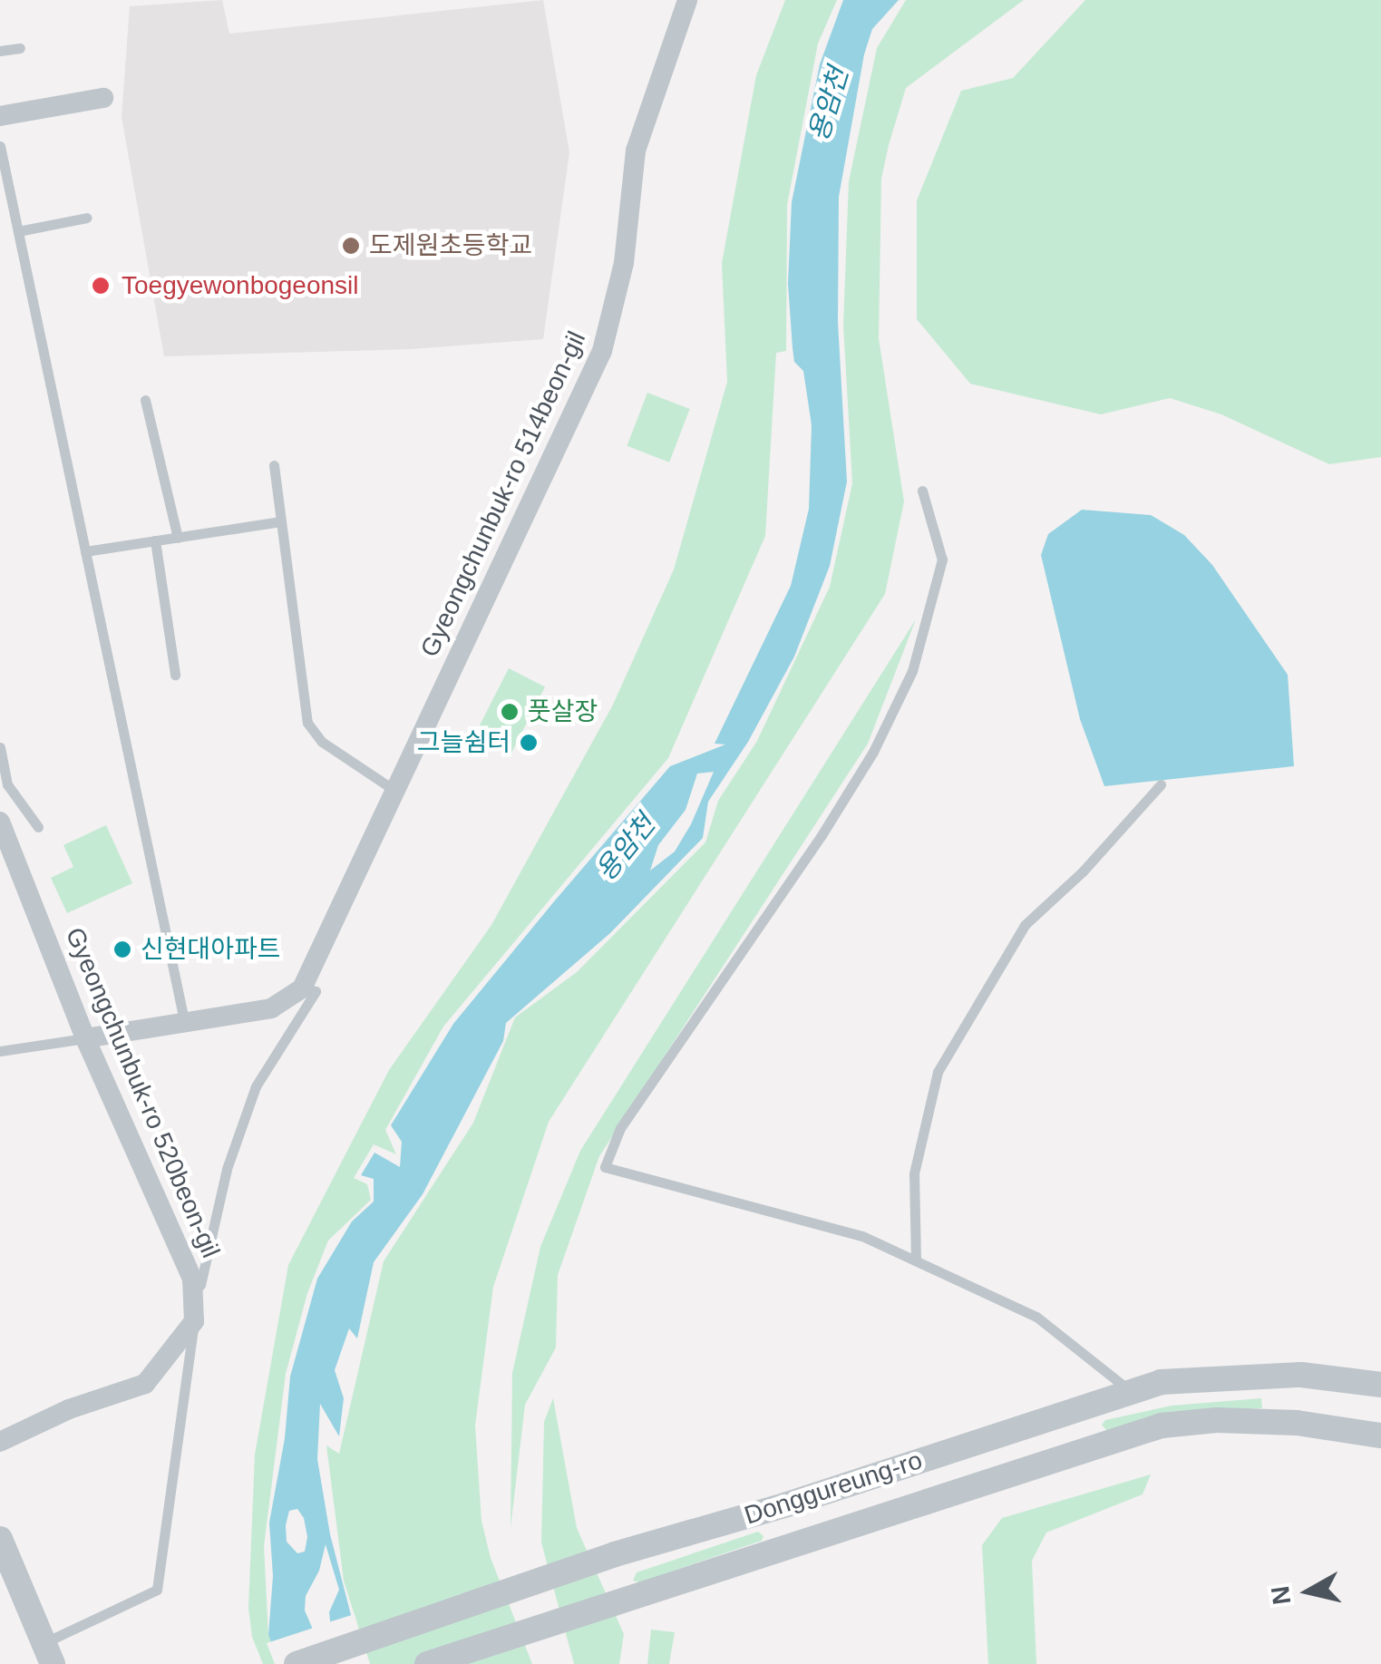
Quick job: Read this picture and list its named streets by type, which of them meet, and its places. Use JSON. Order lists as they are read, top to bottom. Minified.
{"streets":{"street":["Gyeongchunbuk-ro 514beon-gil","Gyeongchunbuk-ro 520beon-gil","Donggureung-ro"]},"crossings":[["Gyeongchunbuk-ro 514beon-gil","Gyeongchunbuk-ro 520beon-gil"]],"water":["용암천"],"places":["도제원초등학교","Toegyewonbogeonsil","풋살장","그늘쉼터","신현대아파트"],"north":"left"}
